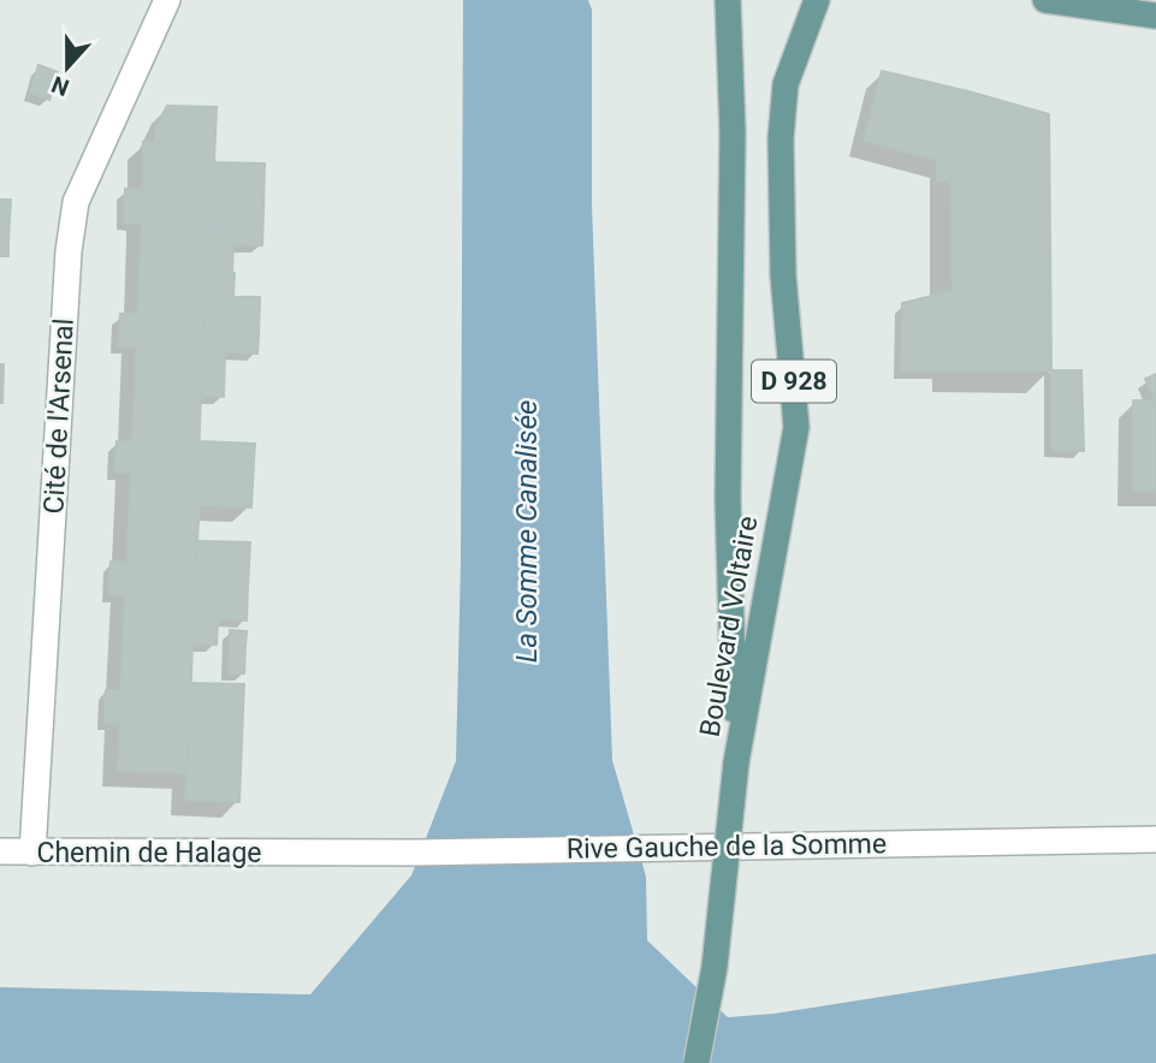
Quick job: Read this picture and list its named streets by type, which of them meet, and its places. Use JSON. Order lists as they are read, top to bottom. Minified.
{"streets":{"main road":["D 928","Boulevard Voltaire"],"street":["Cité de l'Arsenal","Rive Gauche de la Somme","Chemin de Halage"]},"crossings":[["D 928","Boulevard Voltaire"],["Cité de l'Arsenal","Chemin de Halage"],["Rive Gauche de la Somme","Chemin de Halage"]],"water":["La Somme Canalisée"],"north":"bottom"}
